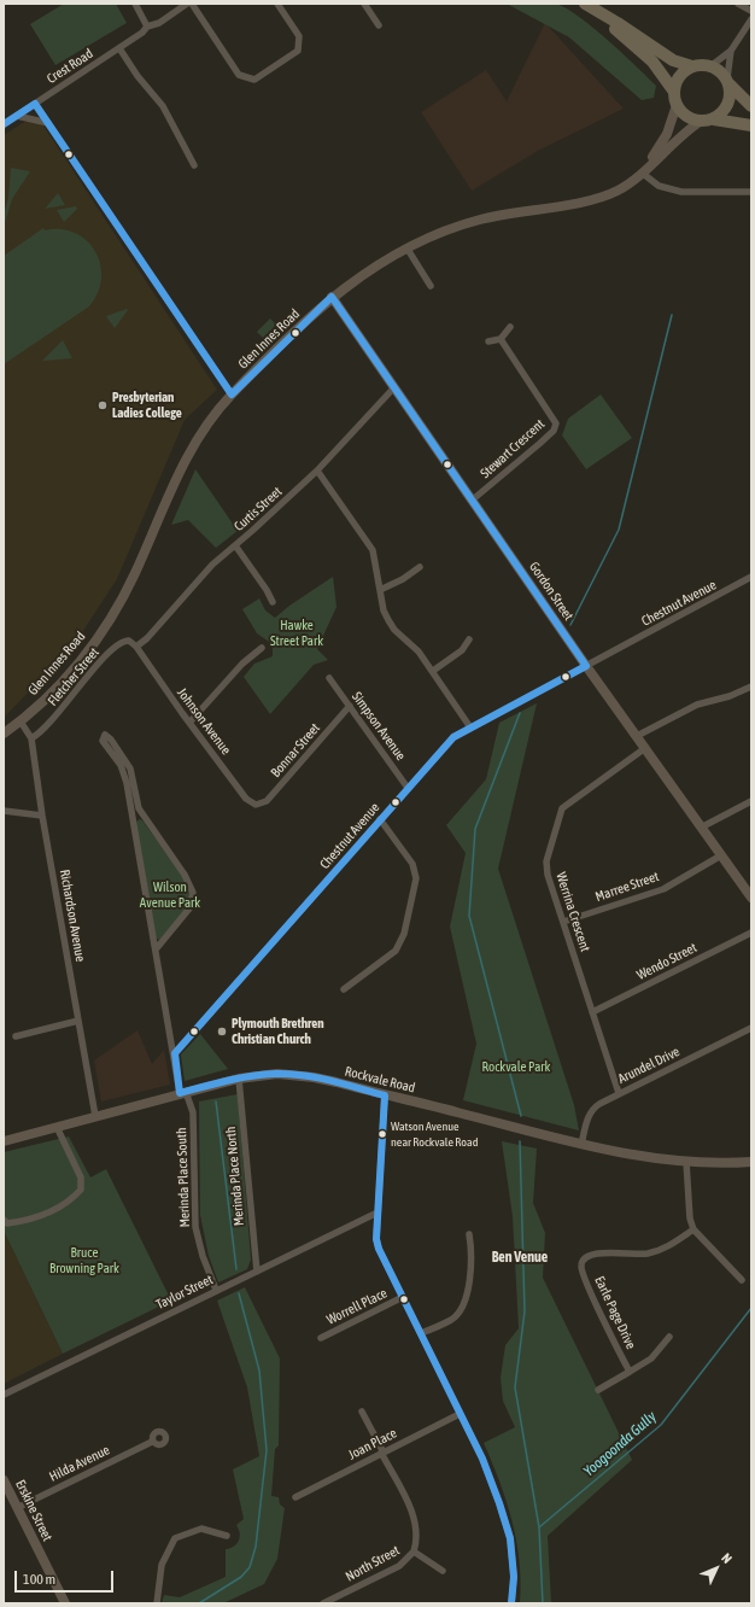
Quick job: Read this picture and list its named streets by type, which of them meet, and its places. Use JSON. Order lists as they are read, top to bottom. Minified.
{"streets":{"street":["Crest Road","Glen Innes Road","Stewart Crescent","Curtis Street","Gordon Street","Chestnut Avenue","Fletcher Street","Johnson Avenue","Simpson Avenue","Bonnar Street","Marree Street","Werrina Crescent","Richardson Avenue","Wendo Street","Arundel Drive","Rockvale Road","Merinda Place North","Merinda Place South","Taylor Street","Worrell Place","Earle Page Drive","Joan Place","Hilda Avenue","Erskine Street","North Street"]},"crossings":[["Glen Innes Road","Gordon Street"],["Glen Innes Road","Richardson Avenue"],["Stewart Crescent","Gordon Street"],["Curtis Street","Gordon Street"],["Curtis Street","Fletcher Street"],["Curtis Street","Johnson Avenue"],["Gordon Street","Chestnut Avenue"],["Gordon Street","Marree Street"],["Gordon Street","Werrina Crescent"],["Chestnut Avenue","Simpson Avenue"],["Chestnut Avenue","Merinda Place South"],["Fletcher Street","Johnson Avenue"],["Fletcher Street","Richardson Avenue"],["Johnson Avenue","Bonnar Street"],["Simpson Avenue","Bonnar Street"],["Marree Street","Werrina Crescent"],["Werrina Crescent","Wendo Street"],["Werrina Crescent","Arundel Drive"],["Richardson Avenue","Rockvale Road"],["Arundel Drive","Rockvale Road"],["Rockvale Road","Merinda Place North"],["Rockvale Road","Merinda Place South"],["Merinda Place North","Taylor Street"],["Merinda Place South","Taylor Street"],["Joan Place","North Street"],["Hilda Avenue","Erskine Street"]],"districts":["Ben Venue"],"water":["Yoogoonda Gully"],"parks":["Hawke Street Park","Wilson Avenue Park","Rockvale Park","Bruce Browning Park"],"places":["Presbyterian Ladies College","Plymouth Brethren Christian Church","Watson Avenue near Rockvale Road"],"scale_bar":"100 m","north":"top right"}
